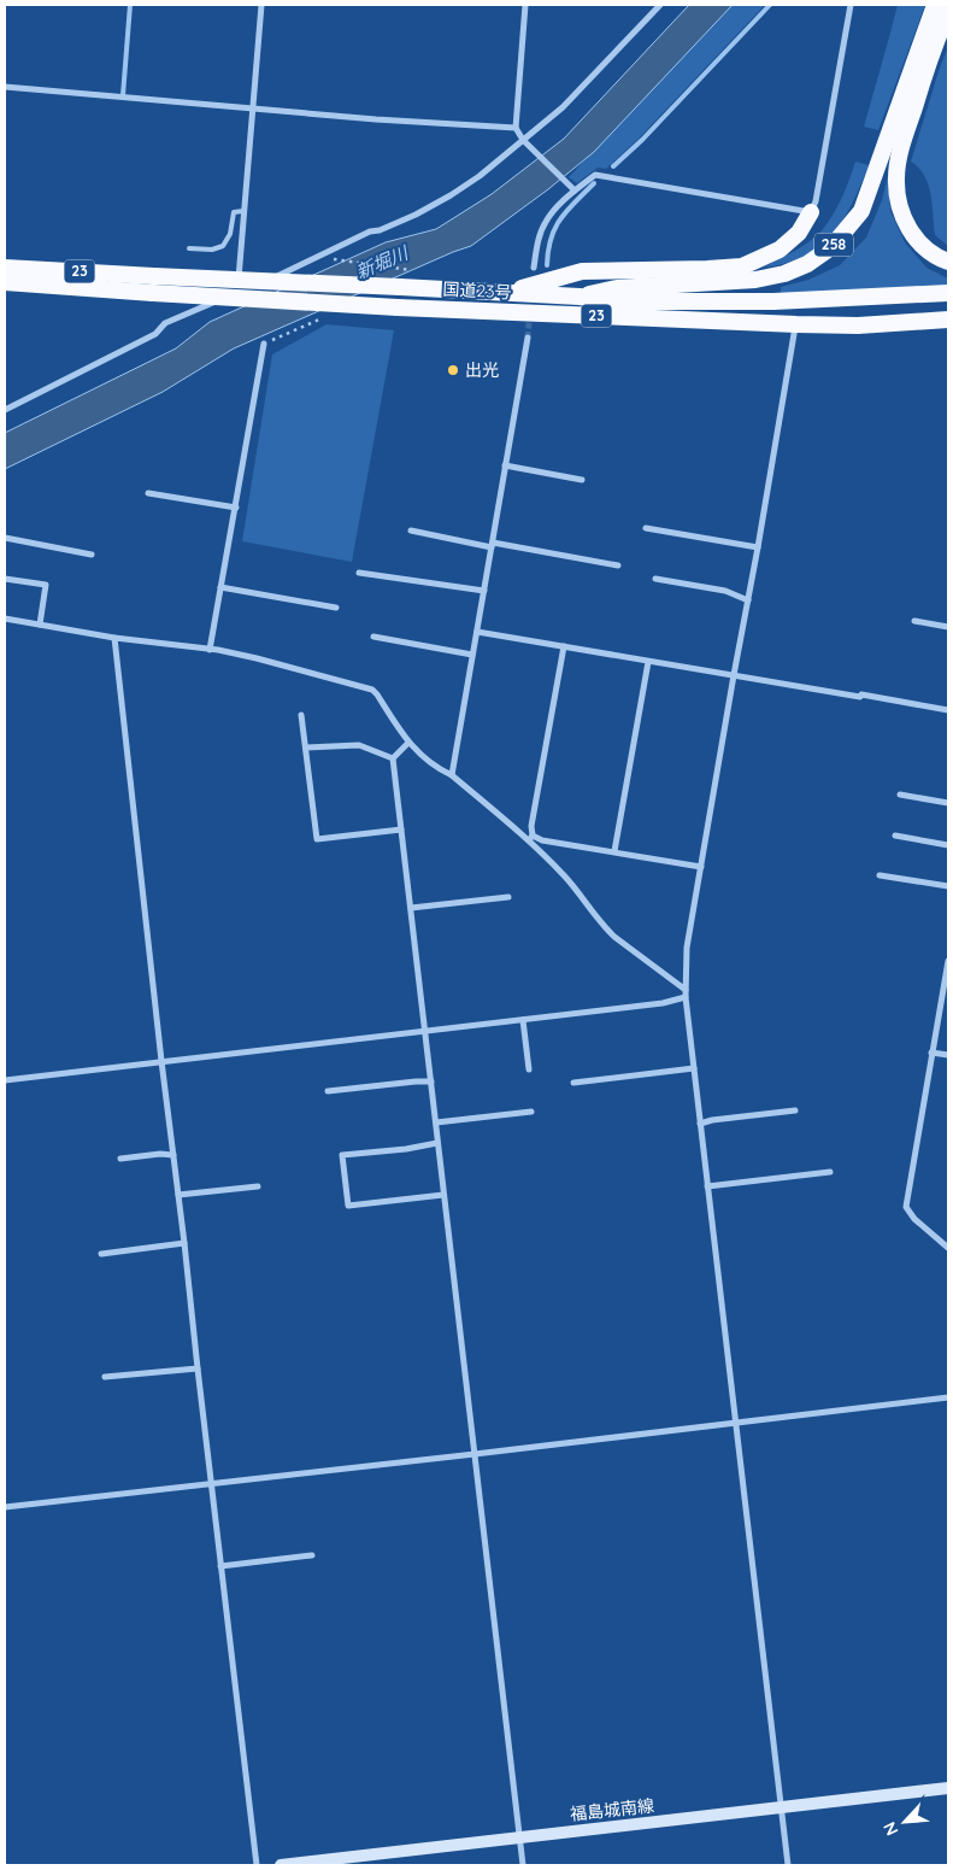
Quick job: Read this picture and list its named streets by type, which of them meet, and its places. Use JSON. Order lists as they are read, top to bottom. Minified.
{"streets":{"highway":["258","23","国道23号"],"main road":["福島城南線"]},"crossings":[["258","国道23号"]],"water":["新堀川"],"places":["出光"],"north":"bottom left"}
